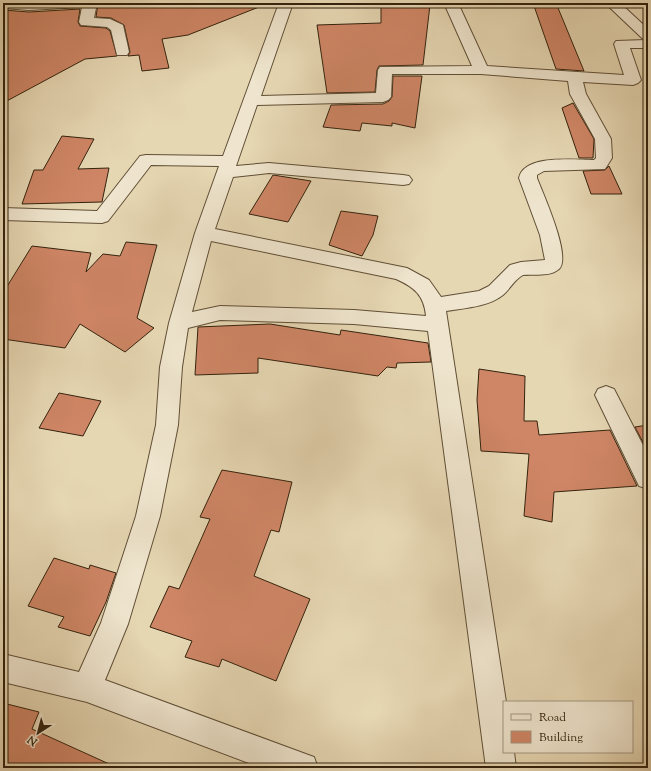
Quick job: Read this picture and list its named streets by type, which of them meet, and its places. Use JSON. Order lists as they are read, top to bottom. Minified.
{"legend":["Road","Building"],"north":"bottom left"}
